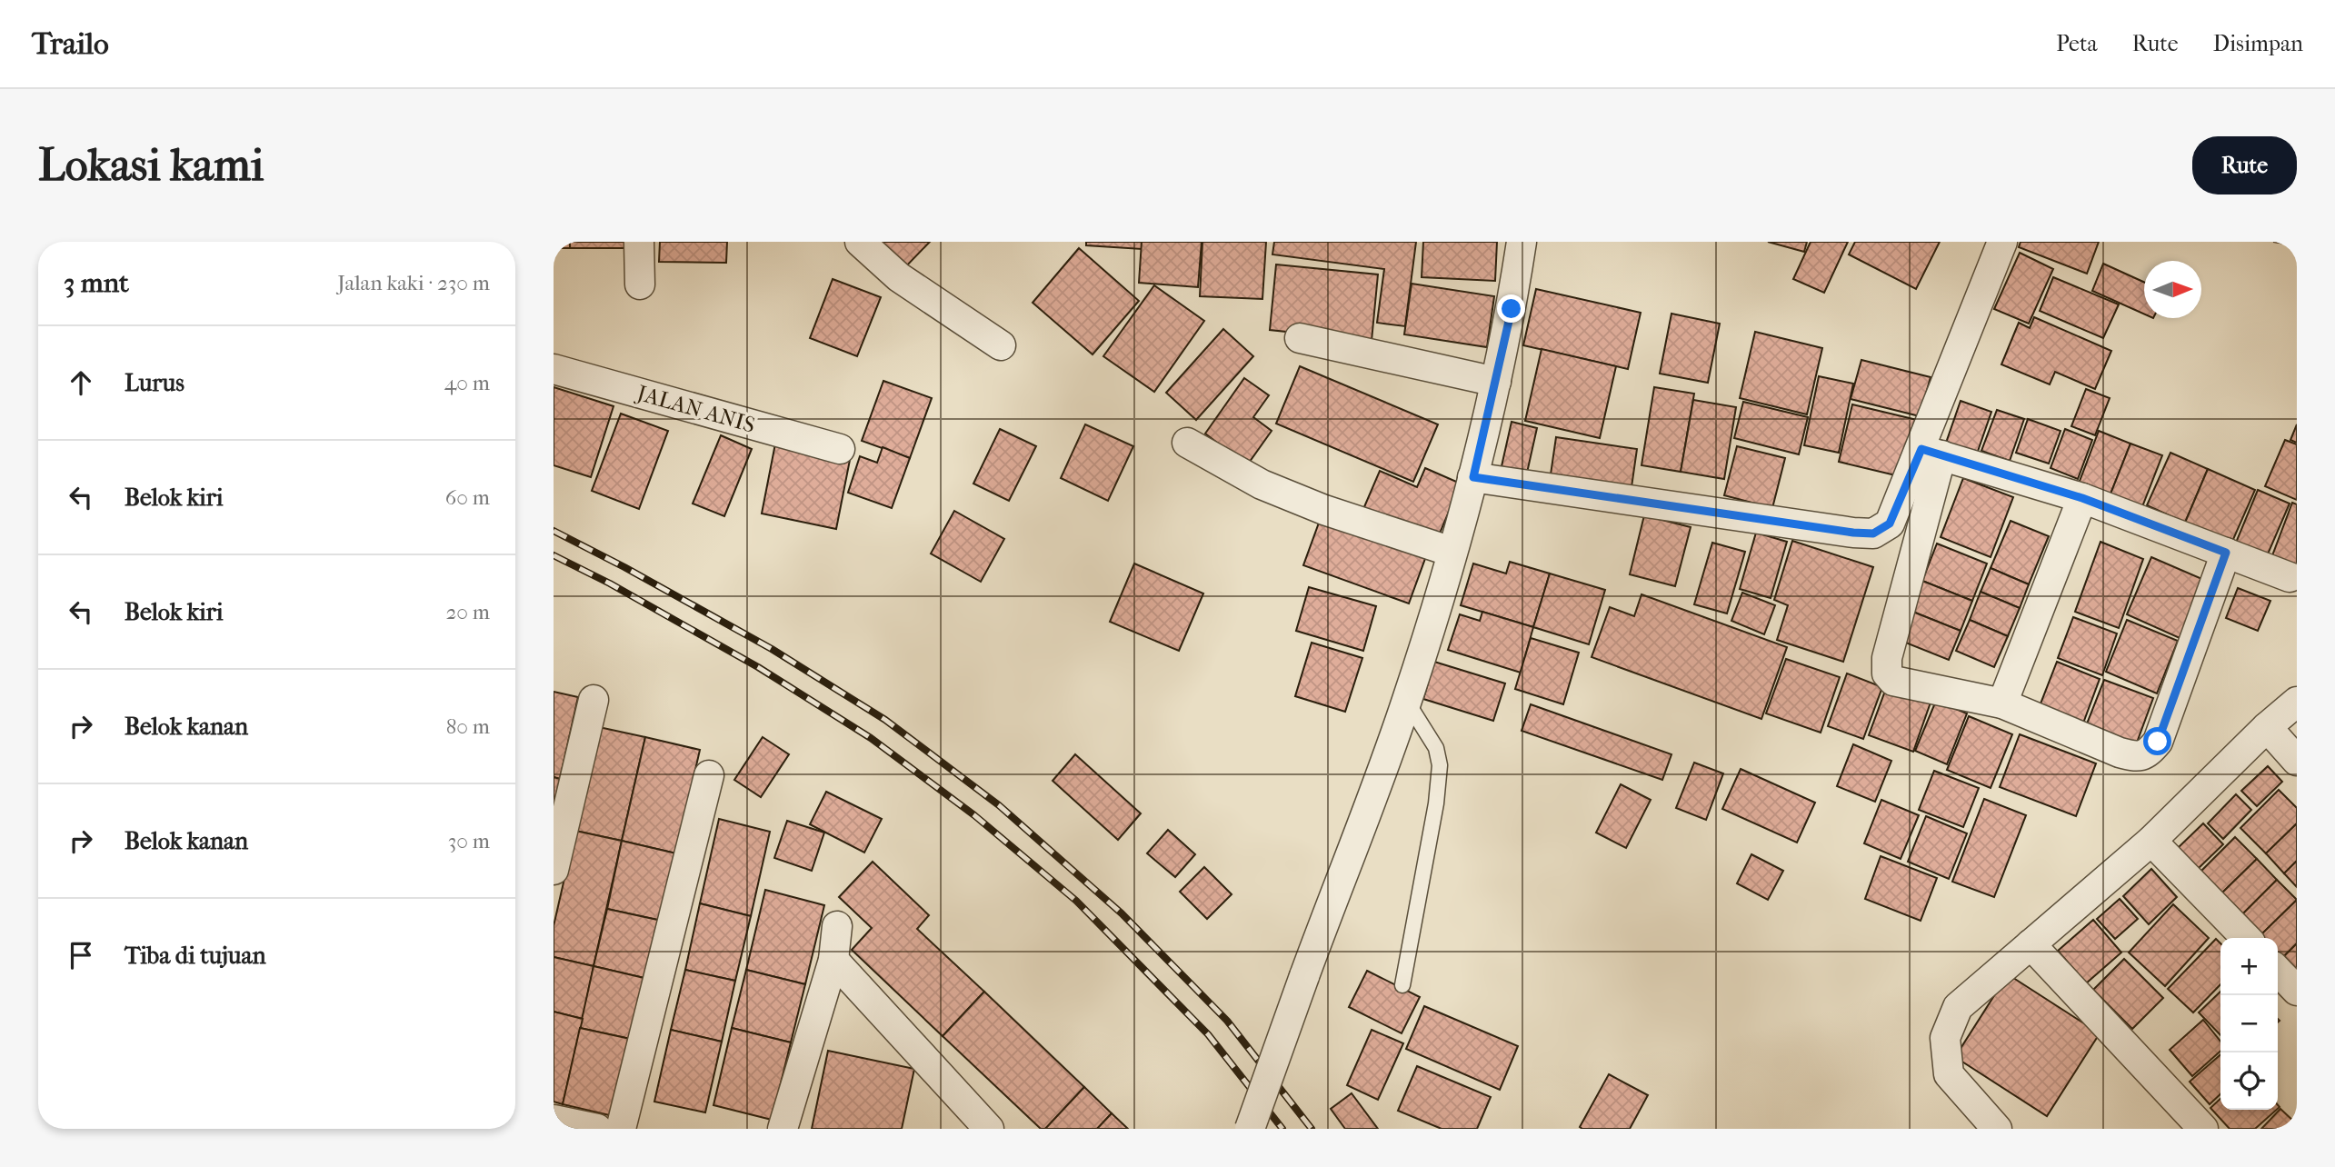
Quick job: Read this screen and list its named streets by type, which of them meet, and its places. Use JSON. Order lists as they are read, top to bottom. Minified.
{"streets":{"street":["JALAN ANIS"]},"north":"right","page":{"header":"Trailo","nav":["Peta","Rute","Disimpan"],"buttons":"Rute","title":"Lokasi kami","heading":["3 mnt","Jalan kaki · 230 m"],"list":[["Lurus","40 m"],["Belok kiri","60 m"],["Belok kiri","20 m"],["Belok kanan","80 m"],["Belok kanan","30 m"],"Tiba di tujuan"],"map_buttons":["+","−"]}}
